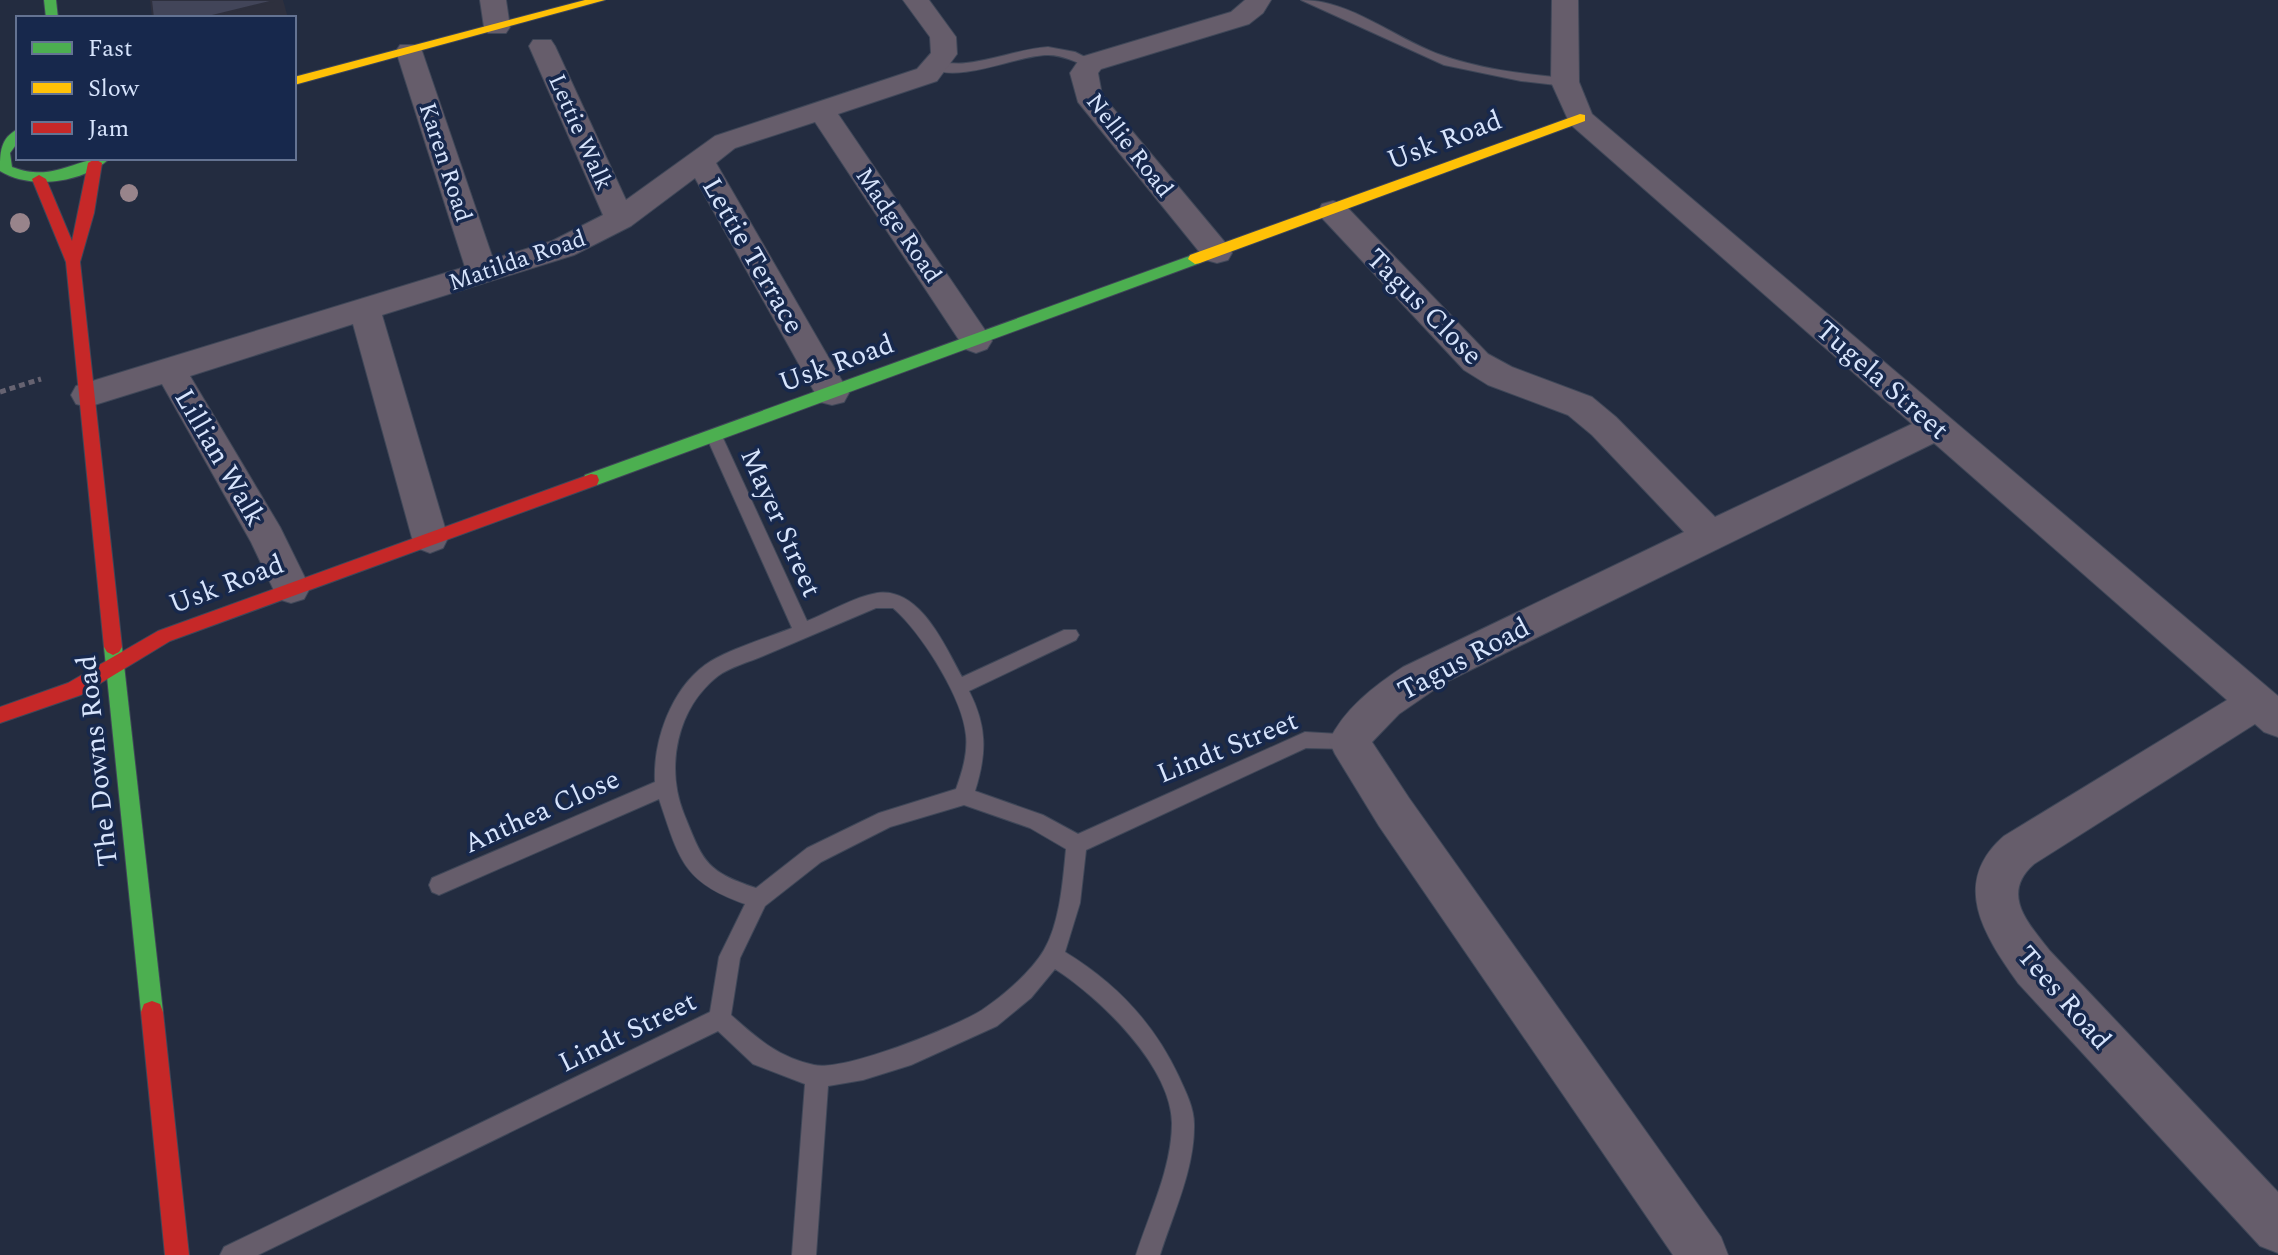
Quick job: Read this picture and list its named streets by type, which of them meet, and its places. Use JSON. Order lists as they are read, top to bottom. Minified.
{"streets":{"street":["Lettie Walk","Usk Road","Nellie Road","Karen Road","Madge Road","Lettie Terrace","Matilda Road","Tagus Close","Tugela Street","Lillian Walk","Tagus Road","The Downs Road","Tees Road"],"lane":["Mayer Street","Lindt Street","Anthea Close"]},"crossings":[["Lettie Walk","Matilda Road"],["Usk Road","Nellie Road"],["Usk Road","Madge Road"],["Usk Road","Lettie Terrace"],["Usk Road","Tagus Close"],["Usk Road","Tugela Street"],["Usk Road","Lillian Walk"],["Usk Road","Mayer Street"],["Usk Road","The Downs Road"],["Karen Road","Matilda Road"],["Madge Road","Matilda Road"],["Lettie Terrace","Matilda Road"],["Matilda Road","Lillian Walk"],["Matilda Road","The Downs Road"],["Tagus Close","Tagus Road"],["Tugela Street","Tagus Road"],["Tugela Street","Tees Road"],["Tagus Road","Lindt Street"]],"legend":["Fast","Slow","Jam"]}
